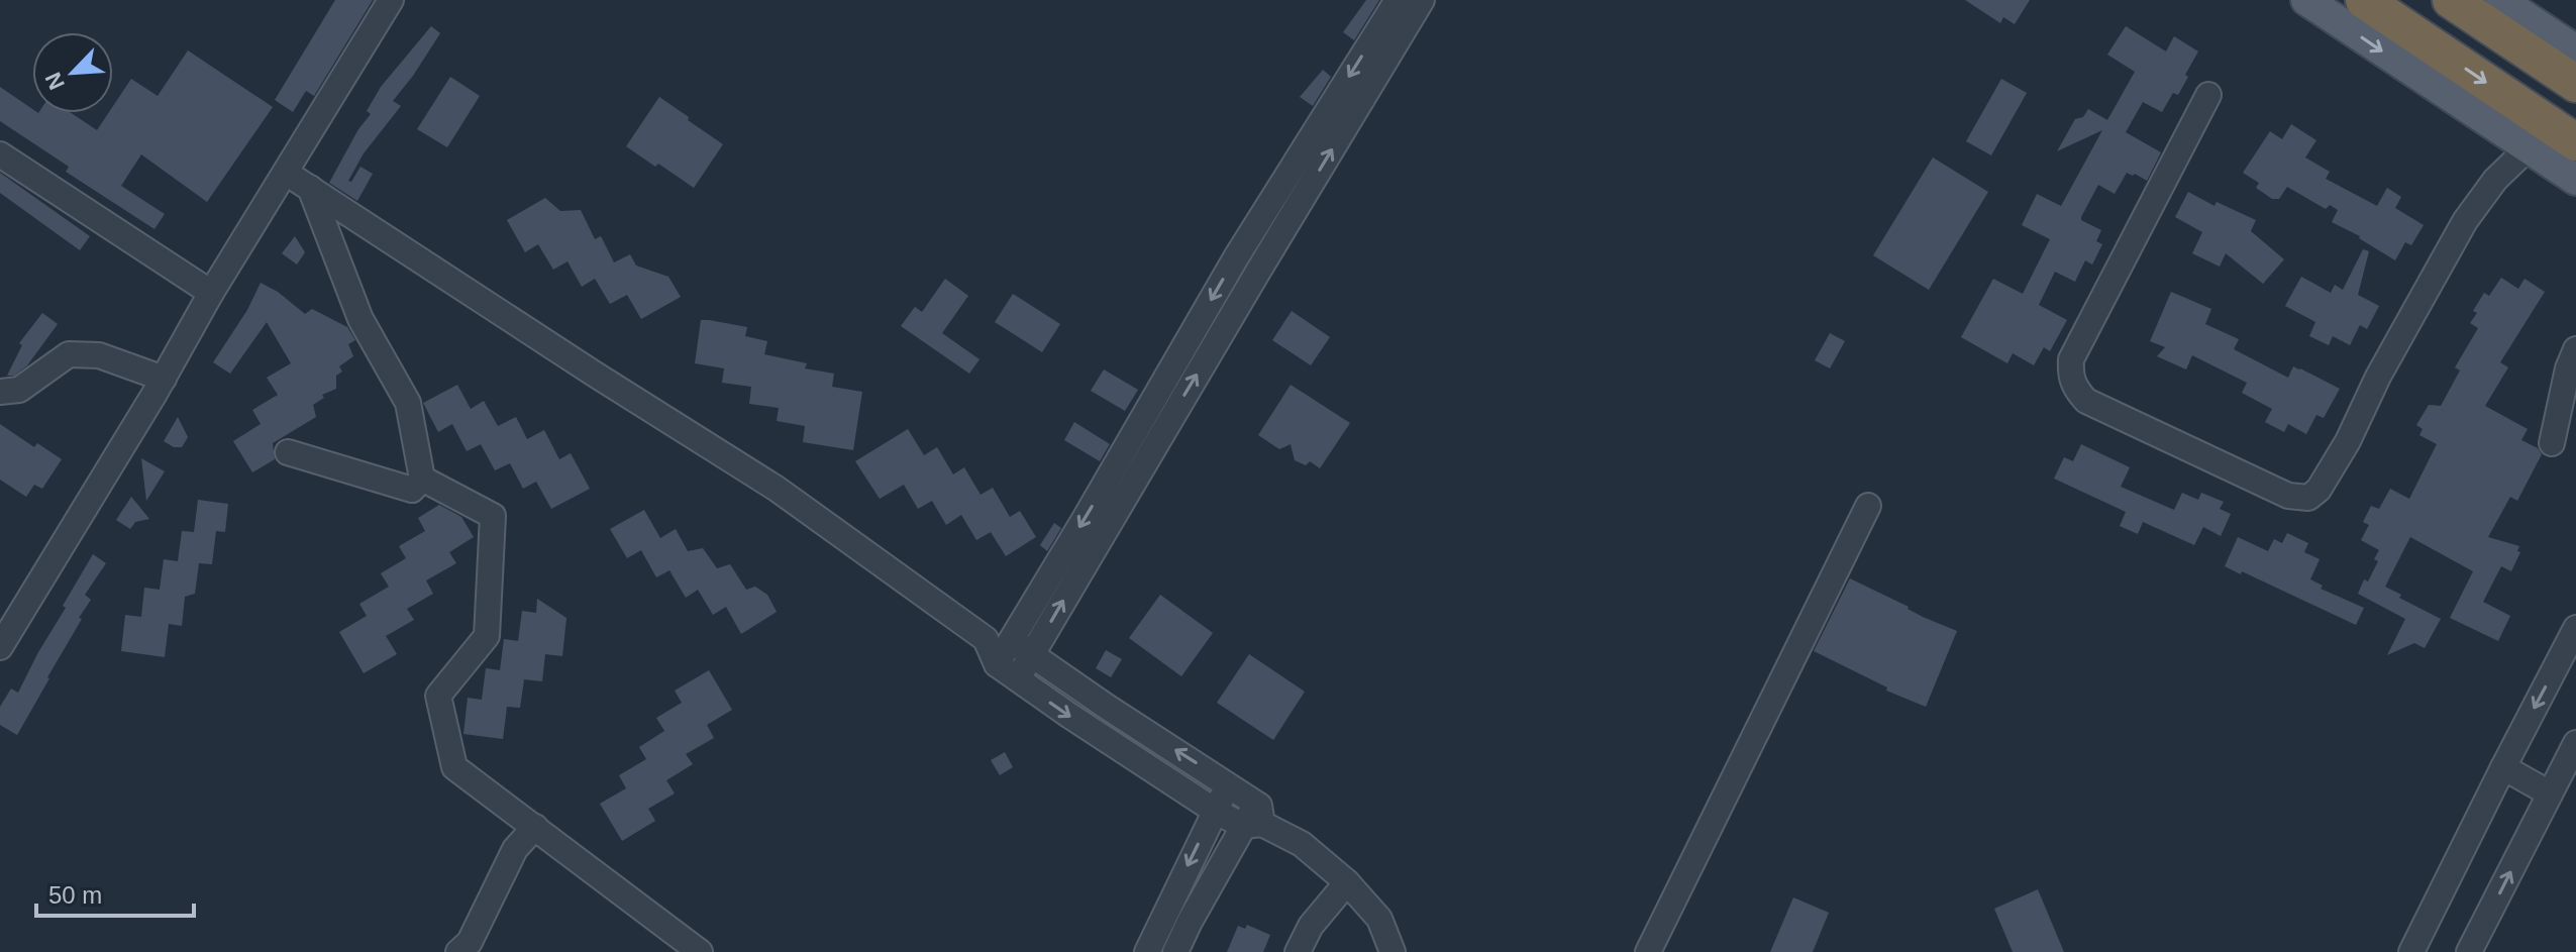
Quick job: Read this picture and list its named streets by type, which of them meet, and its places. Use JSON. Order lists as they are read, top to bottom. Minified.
{"scale_bar":"50 m","north":"bottom left"}
